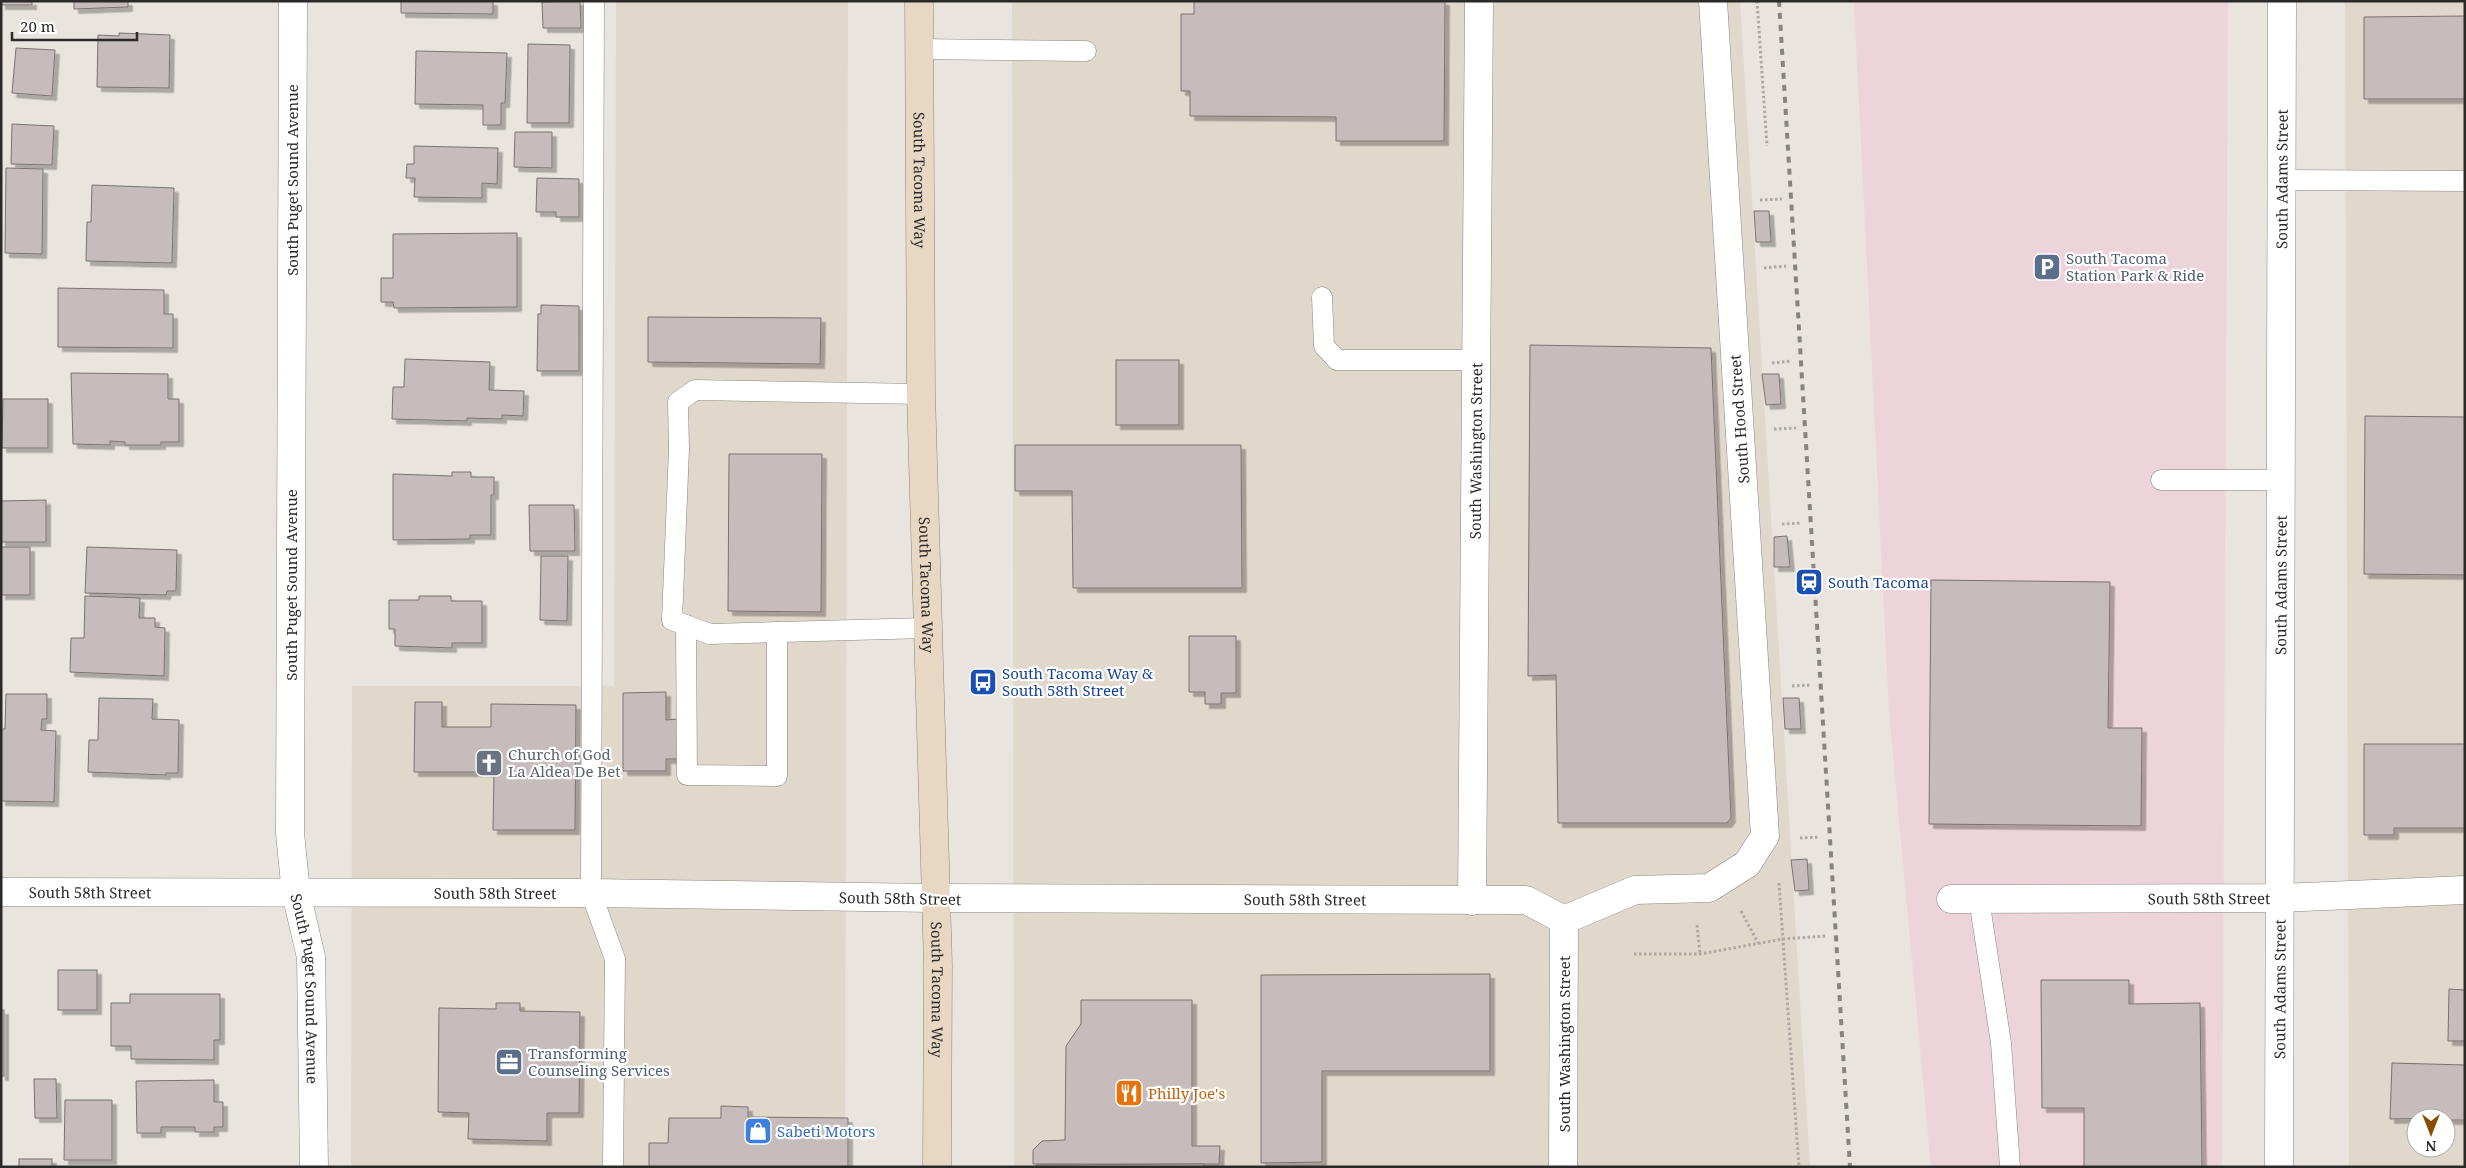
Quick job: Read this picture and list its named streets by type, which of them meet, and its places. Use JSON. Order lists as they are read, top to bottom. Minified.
{"streets":{"main road":["South Tacoma Way"],"street":["South Adams Street","South Puget Sound Avenue","South Hood Street","South Washington Street","South 58th Street"]},"crossings":[["South Tacoma Way","South 58th Street"],["South Adams Street","South 58th Street"],["South Puget Sound Avenue","South 58th Street"],["South Hood Street","South Washington Street"],["South Hood Street","South 58th Street"],["South Washington Street","South 58th Street"]],"places":{"parking":["South Tacoma Station Park & Ride"],"station":["South Tacoma"],"bus stop":["South Tacoma Way & South 58th Street"],"church":["Church of God La Aldea De Bet"],"office":["Transforming Counseling Services"],"restaurant":["Philly Joe's"],"shop":["Sabeti Motors"]},"scale_bar":"20 m","north":"bottom"}
